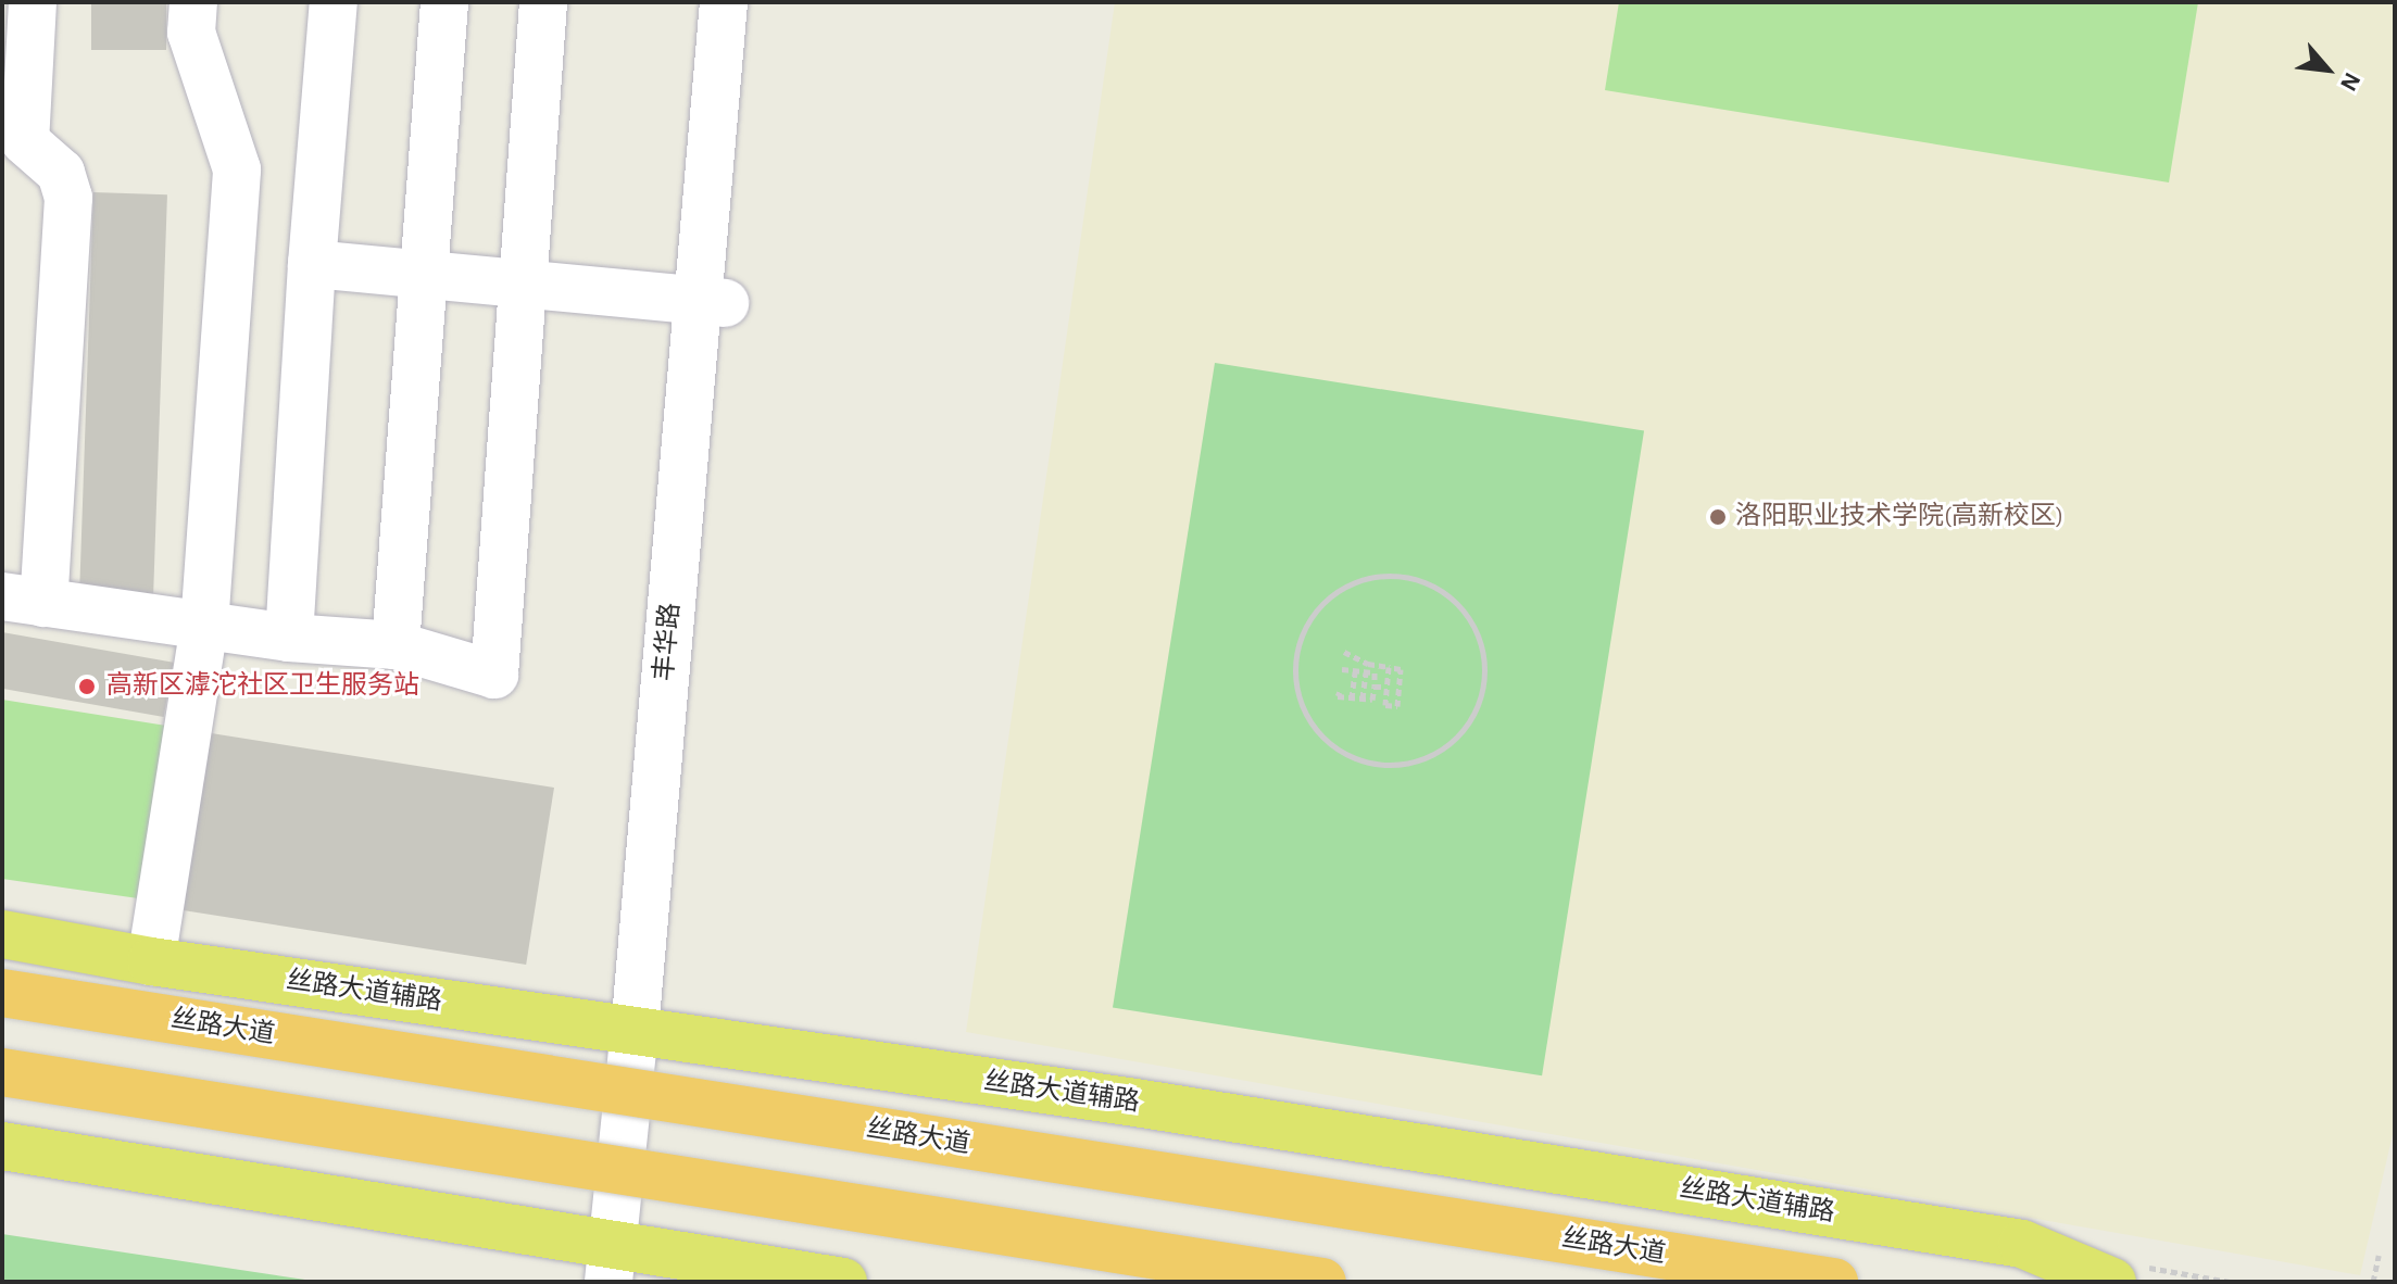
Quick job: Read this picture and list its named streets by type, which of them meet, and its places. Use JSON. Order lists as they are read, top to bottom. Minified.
{"streets":{"highway":["丝路大道"],"main road":["丝路大道辅路"],"street":["丰华路"]},"crossings":[["丰华路","丝路大道辅路"]],"places":["洛阳职业技术学院(高新校区)","高新区滹沱社区卫生服务站"],"north":"bottom right"}
